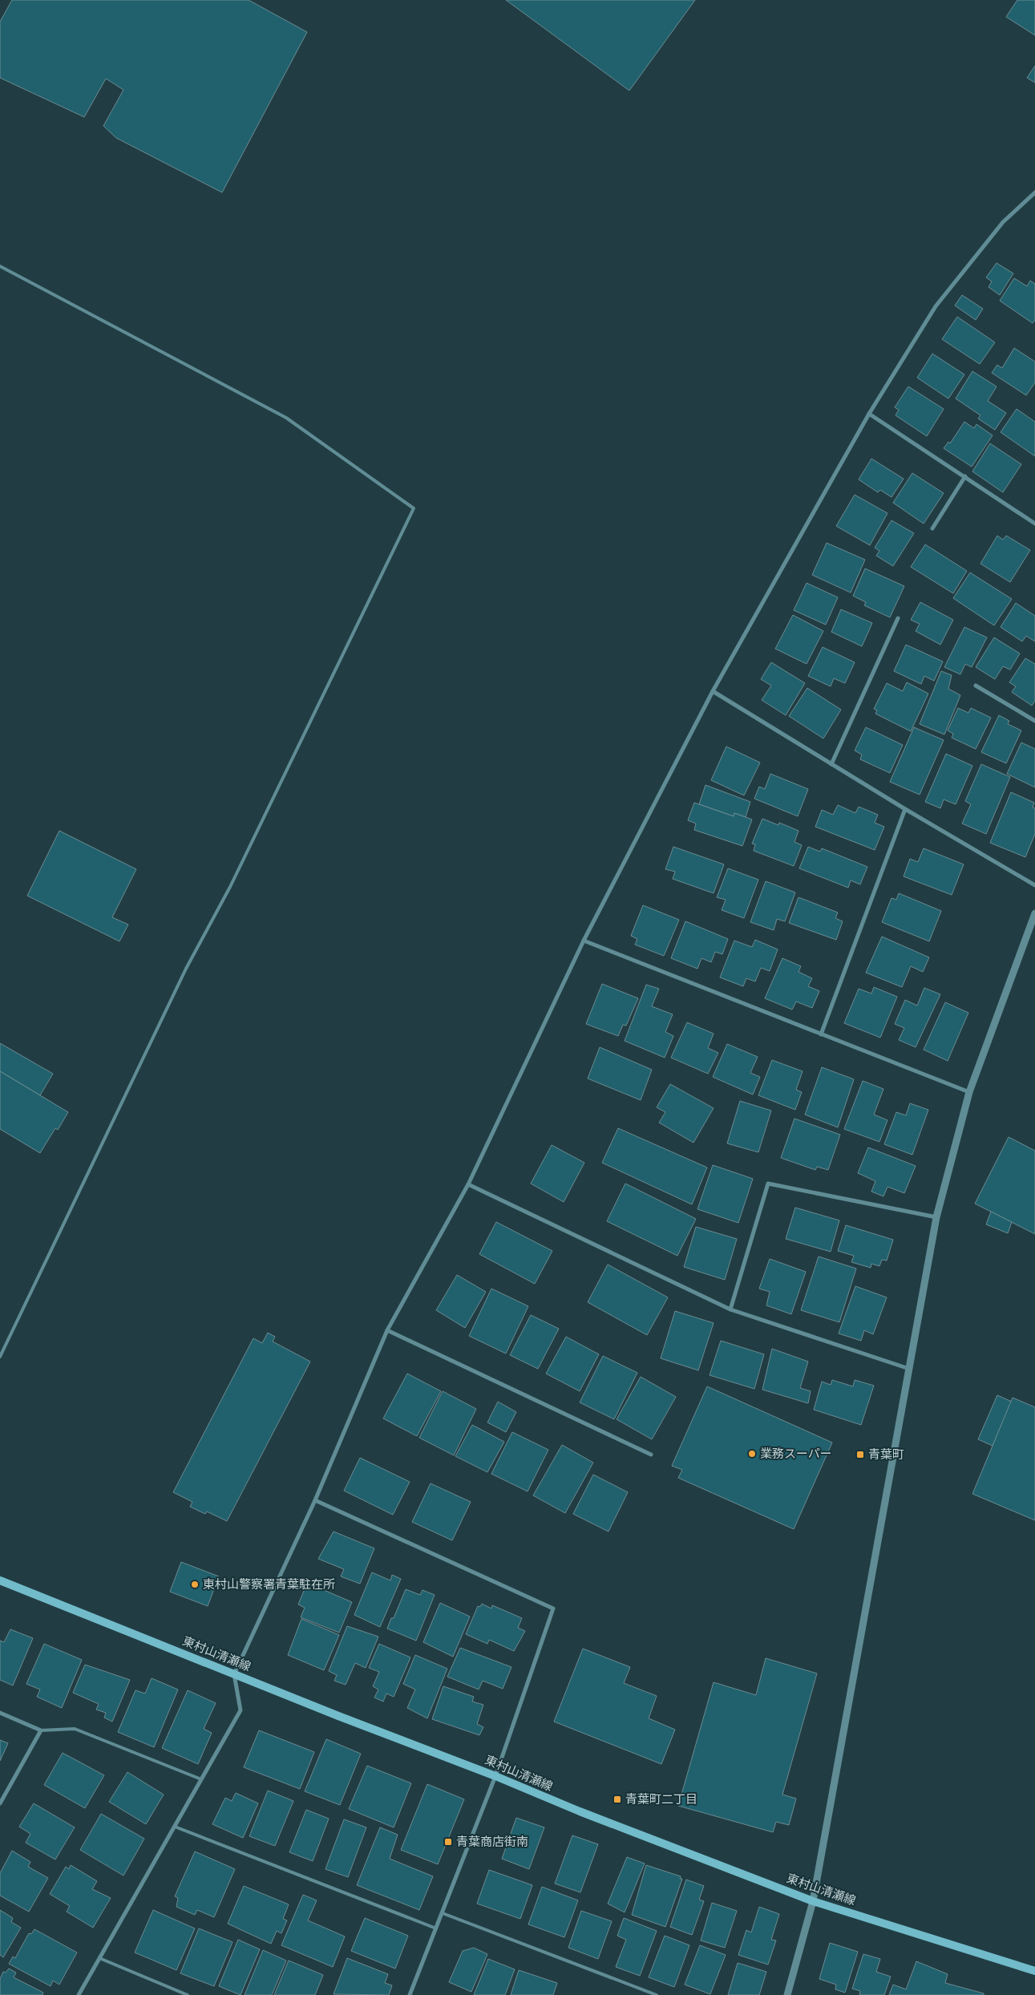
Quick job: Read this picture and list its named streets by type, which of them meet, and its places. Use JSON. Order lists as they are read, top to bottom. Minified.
{"streets":{"main road":["東村山清瀬線"]},"places":{"other":["業務スーパー","東村山警察署青葉駐在所"],"transit":["青葉町","青葉町二丁目","青葉商店街南"]}}
